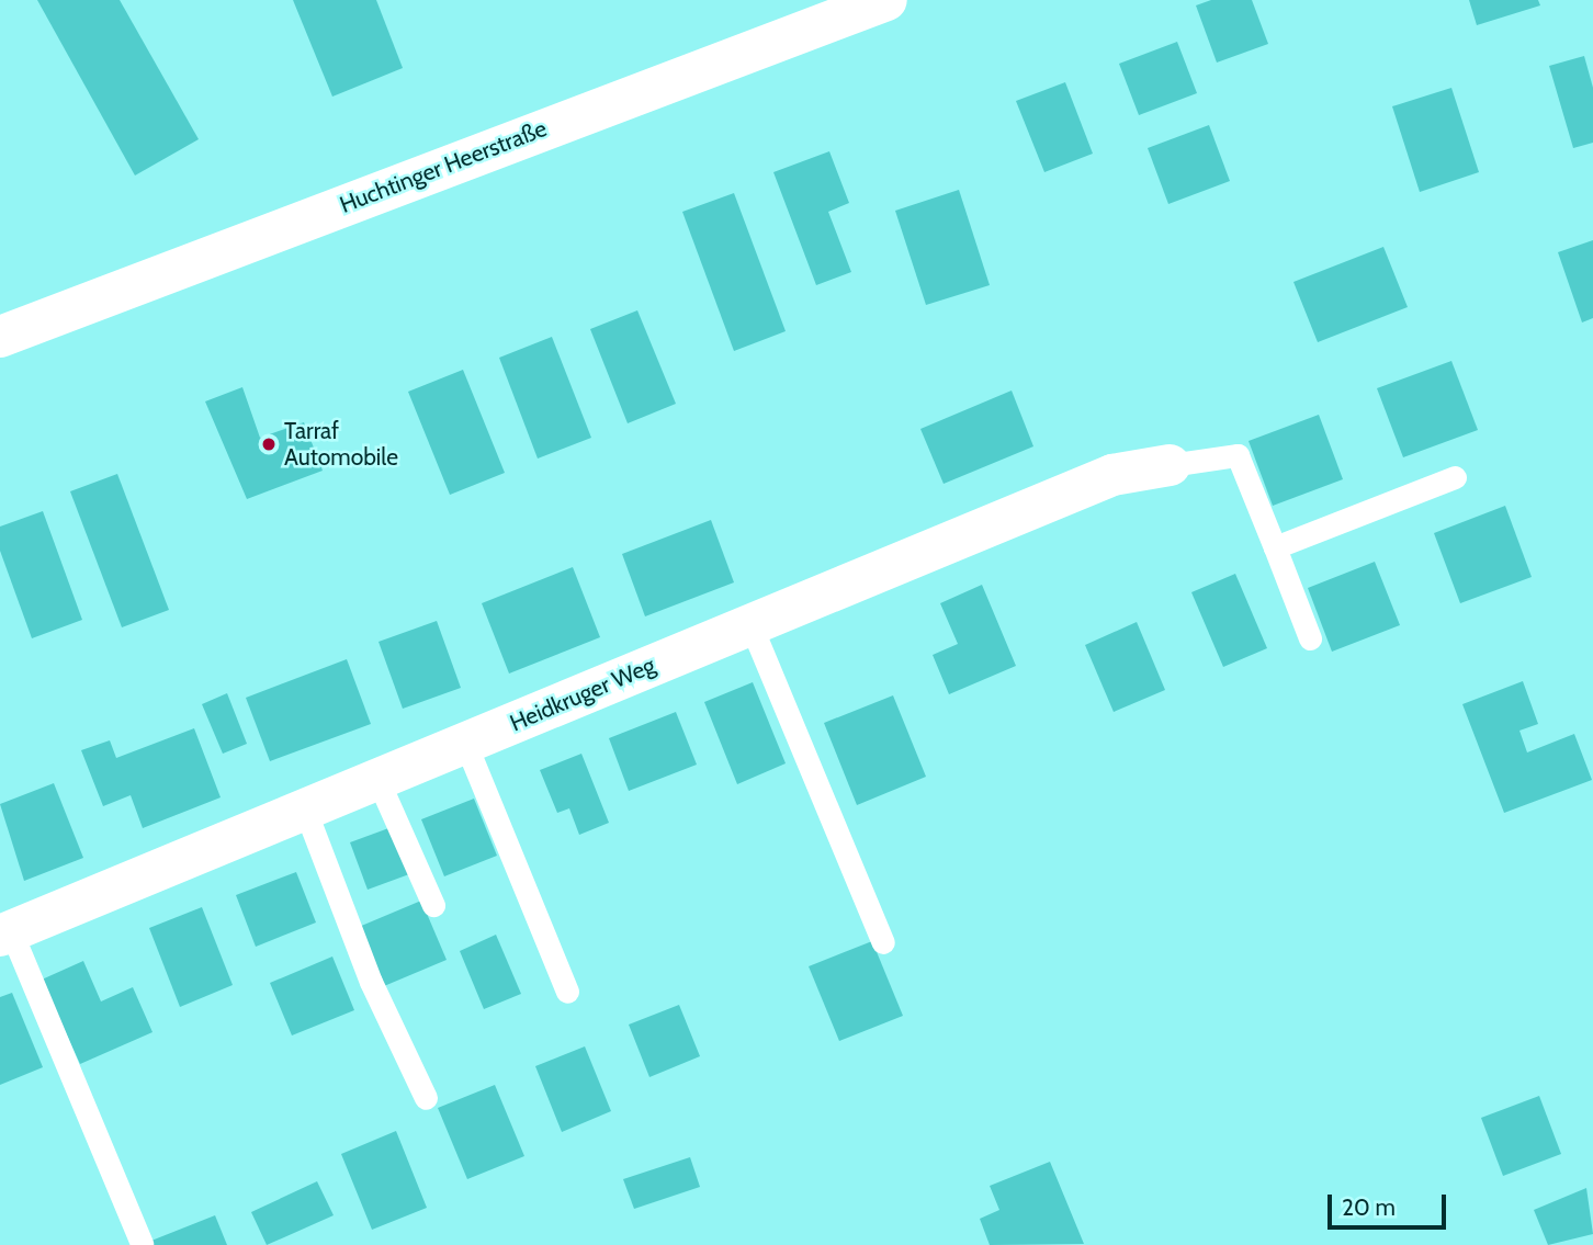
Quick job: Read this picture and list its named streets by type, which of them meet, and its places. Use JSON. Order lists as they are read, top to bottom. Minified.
{"streets":{"street":["Huchtinger Heerstraße","Heidkruger Weg"]},"places":["Tarraf Automobile"],"scale_bar":"20 m"}
